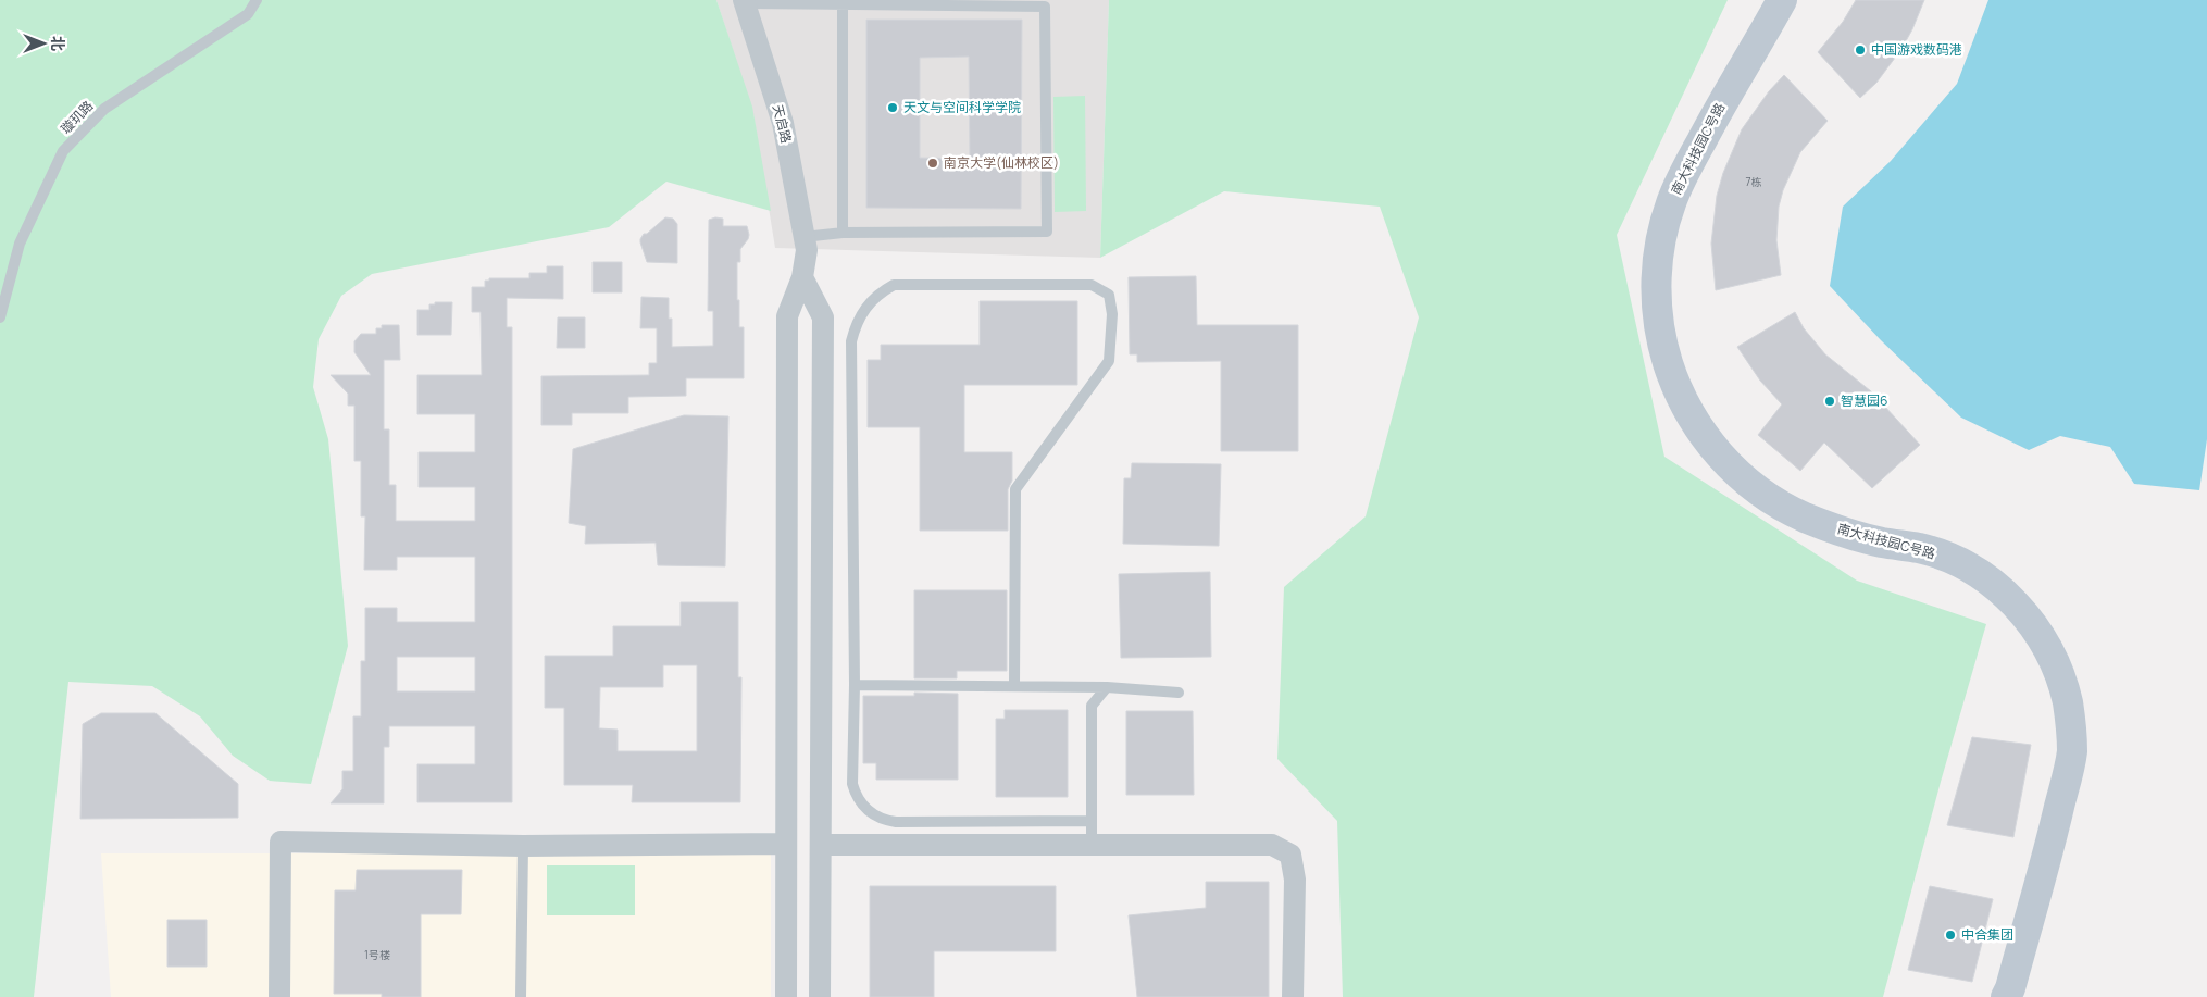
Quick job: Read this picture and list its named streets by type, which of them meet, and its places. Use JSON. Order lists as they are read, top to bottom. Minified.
{"streets":{"street":["天启路","南大科技园C号路"],"lane":["璇玑路"]},"places":["中国游戏数码港","天文与空间科学学院","南京大学(仙林校区)","智慧园6","中合集团"],"house_numbers":["7栋","1号楼"],"north":"right"}
